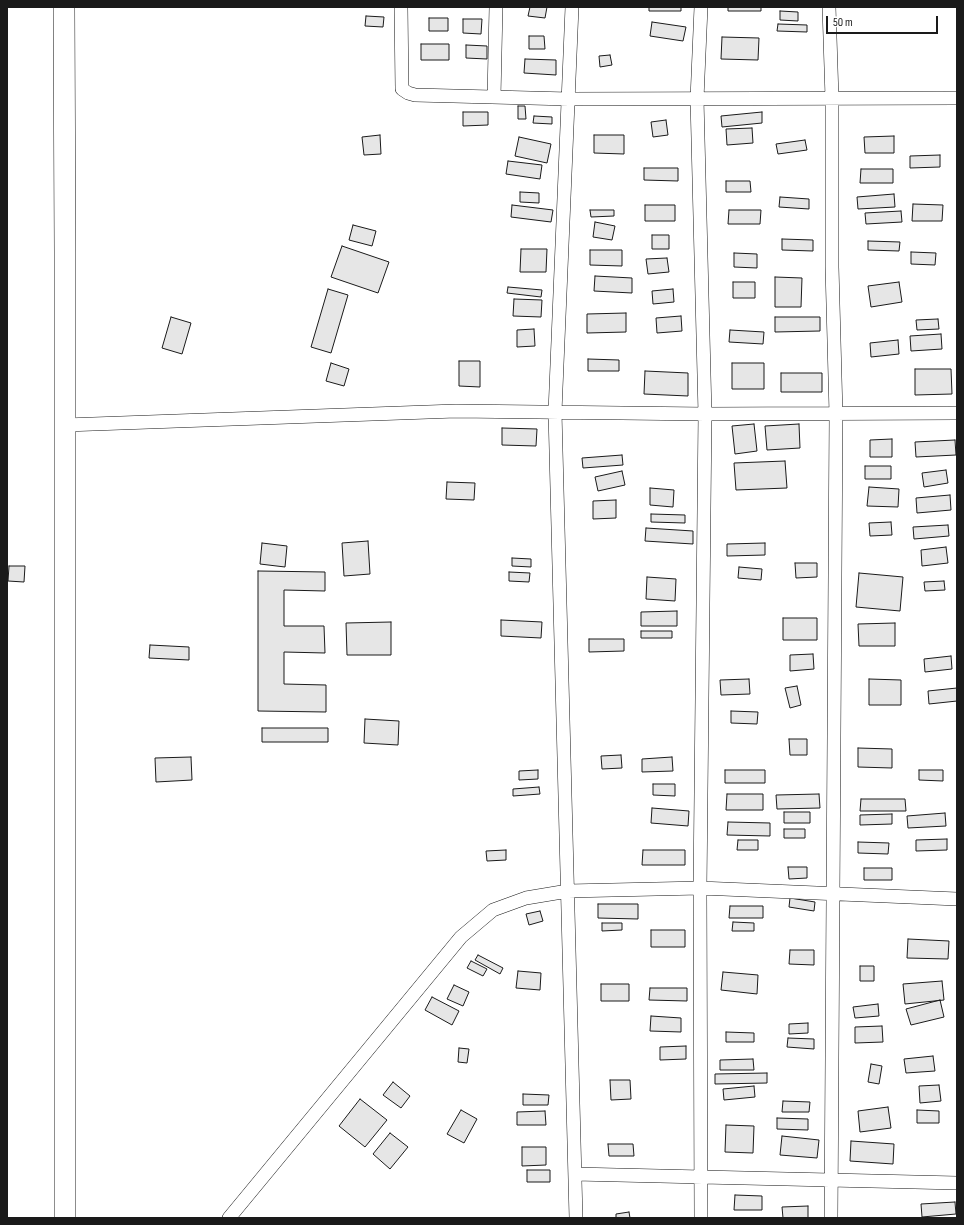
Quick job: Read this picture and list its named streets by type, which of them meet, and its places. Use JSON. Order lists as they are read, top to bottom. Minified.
{"scale_bar":"50 m"}
